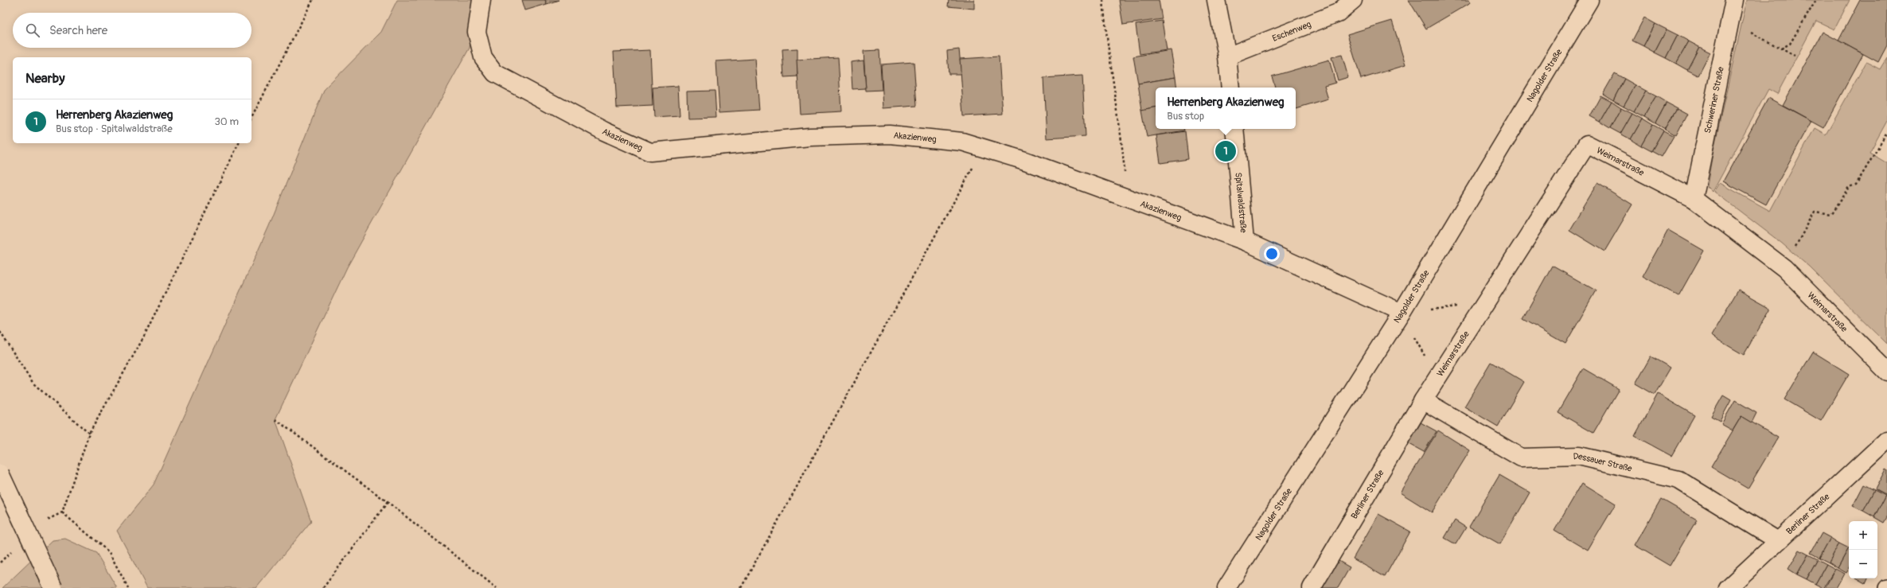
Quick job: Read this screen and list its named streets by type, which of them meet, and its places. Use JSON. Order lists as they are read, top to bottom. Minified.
{"streets":{"street":["Eschenweg","Nagolder Straße","Schweriner Straße","Akazienweg","Weimarstraße","Spitalwaldstraße","Dessauer Straße","Berliner Straße"]},"crossings":[["Nagolder Straße","Akazienweg"],["Schweriner Straße","Weimarstraße"],["Akazienweg","Spitalwaldstraße"],["Weimarstraße","Dessauer Straße"],["Weimarstraße","Berliner Straße"],["Dessauer Straße","Berliner Straße"]],"page":{"search":"Search here","heading":"Nearby","popup":["Herrenberg Akazienweg","Bus stop"],"list":[{"mark":"1","name":"Herrenberg Akazienweg","note":"Bus stop · Spitalwaldstraße","value":"30 m"}],"pins":"1","map_buttons":["+","−"]}}
